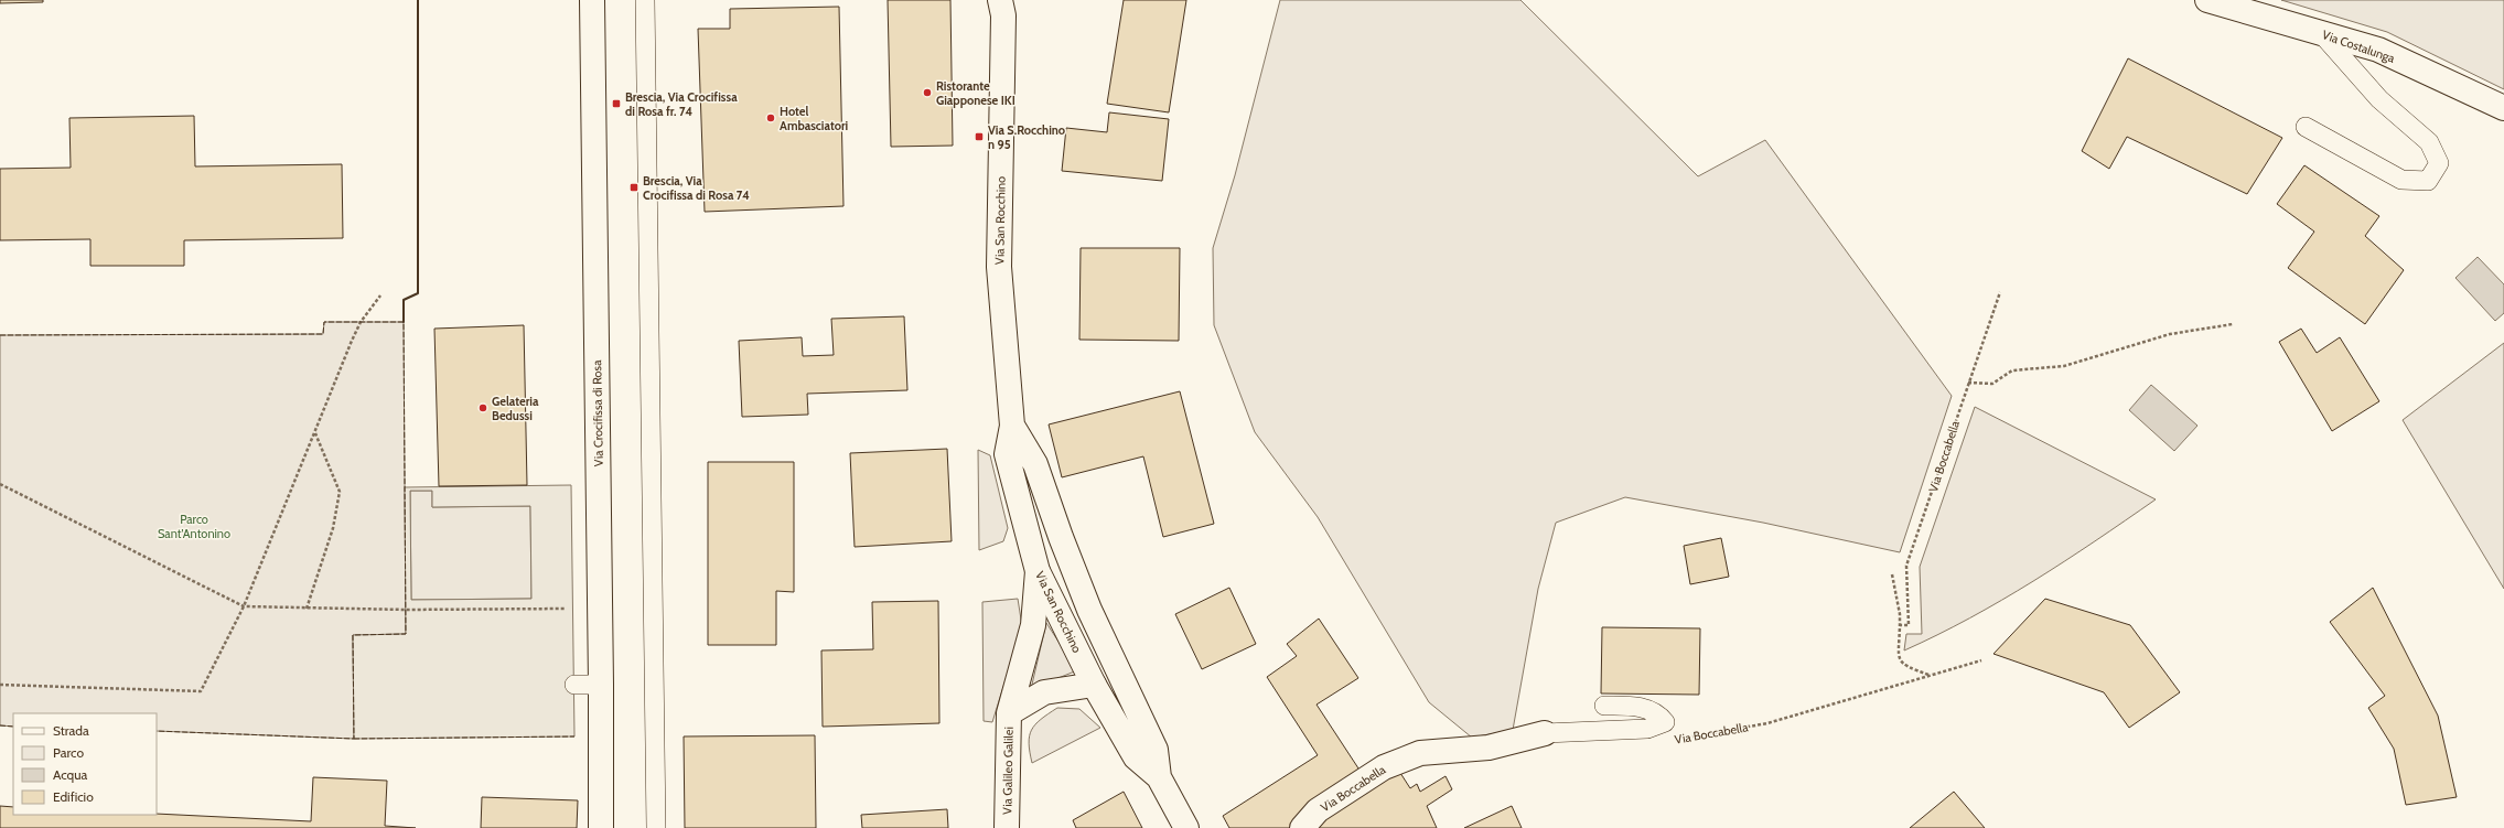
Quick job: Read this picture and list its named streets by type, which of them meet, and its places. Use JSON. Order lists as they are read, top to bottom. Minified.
{"streets":{"street":["Via Costalunga","Via San Rocchino","Via Crocifissa di Rosa","Via Boccabella","Via Galileo Galilei"]},"crossings":[["Via San Rocchino","Via Galileo Galilei"]],"parks":["Parco Sant'Antonino"],"places":{"other":["Ristorante Giapponese IKI","Hotel Ambasciatori","Gelateria Bedussi"],"transit":["Brescia, Via Crocifissa di Rosa fr. 74","Via S.Rocchino n 95","Brescia, Via Crocifissa di Rosa 74"]},"legend":["Strada","Parco","Acqua","Edificio"]}
